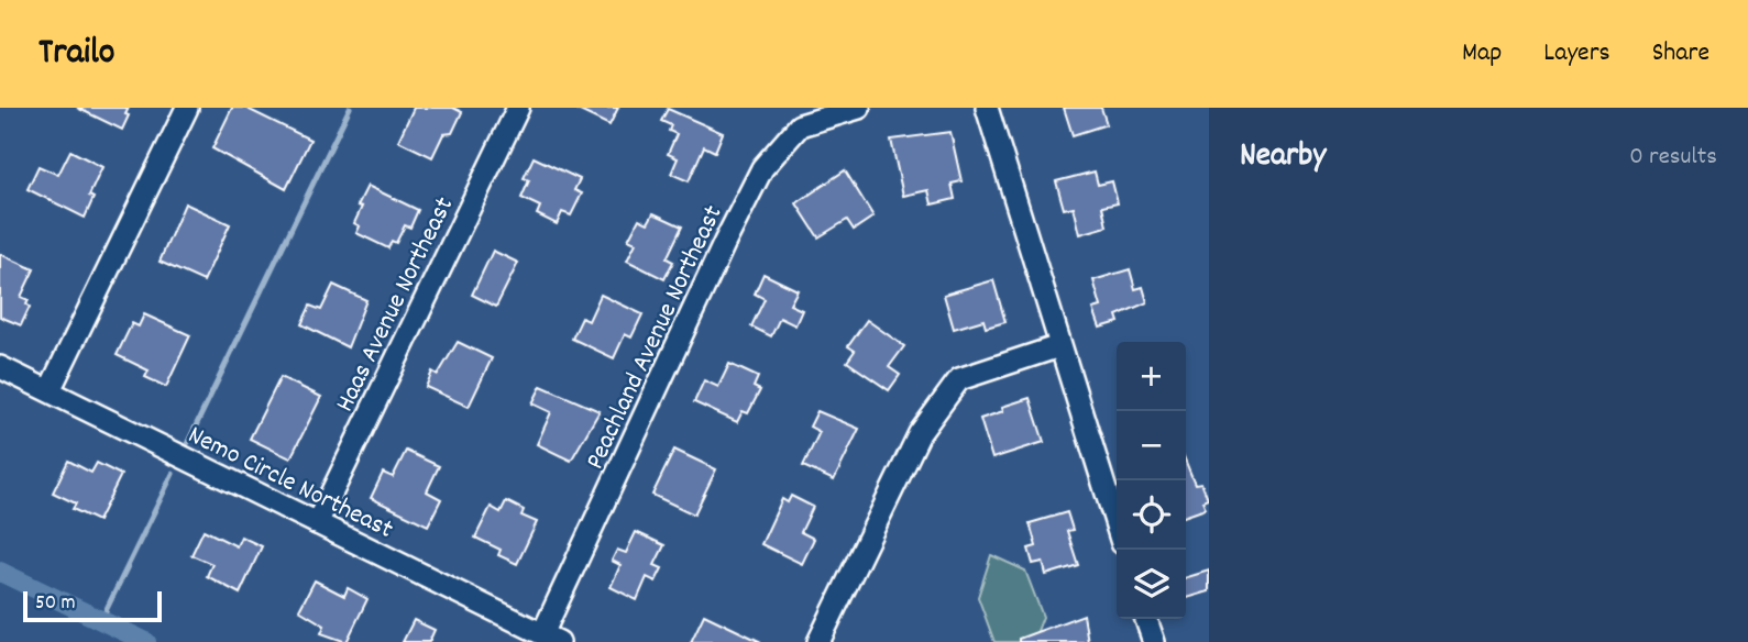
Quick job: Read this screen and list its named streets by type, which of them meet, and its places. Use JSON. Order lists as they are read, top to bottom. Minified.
{"streets":{"street":["Haas Avenue Northeast","Peachland Avenue Northeast","Nemo Circle Northeast"]},"crossings":[["Haas Avenue Northeast","Nemo Circle Northeast"],["Peachland Avenue Northeast","Nemo Circle Northeast"]],"scale_bar":"50 m","page":{"header":"Trailo","nav":["Map","Layers","Share"],"heading":["Nearby","0 results"],"map_buttons":["+","−"],"scale":"50 m"}}
